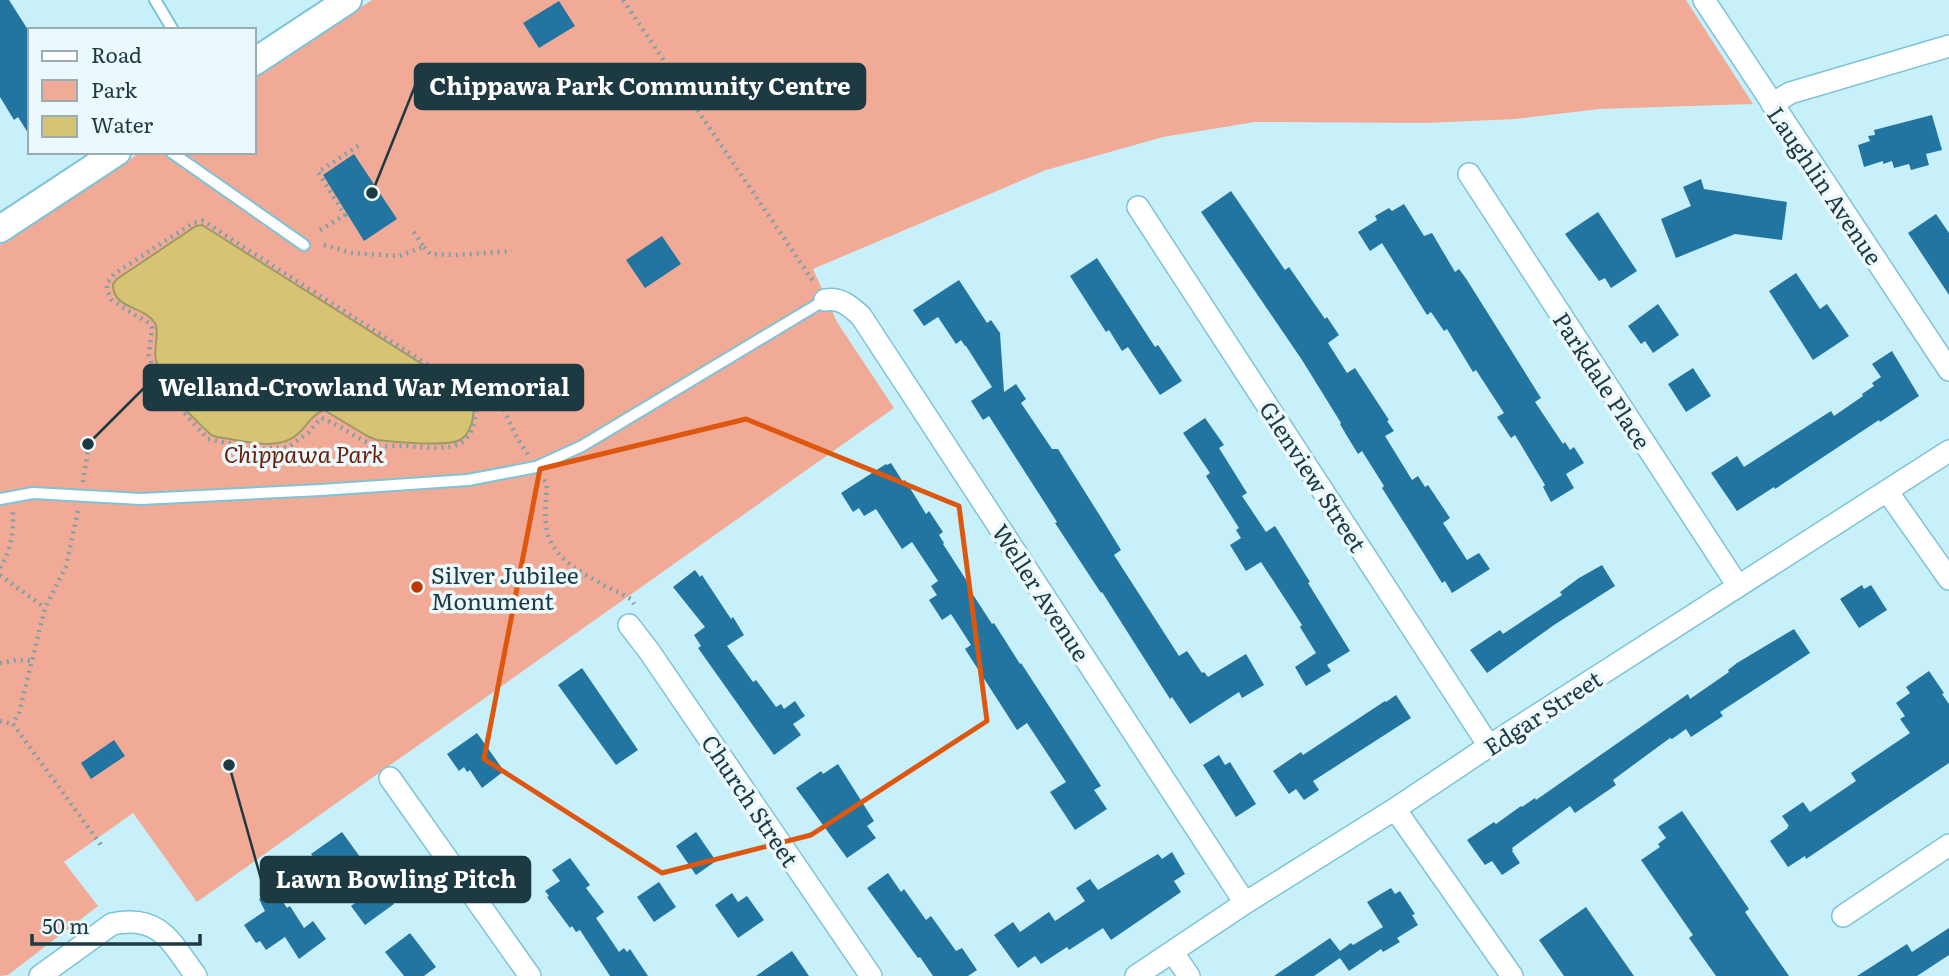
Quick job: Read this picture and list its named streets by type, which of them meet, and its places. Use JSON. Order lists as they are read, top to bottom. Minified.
{"streets":{"street":["Laughlin Avenue","Parkdale Place","Glenview Street","Weller Avenue","Edgar Street","Church Street"]},"crossings":[["Parkdale Place","Edgar Street"],["Glenview Street","Edgar Street"],["Weller Avenue","Edgar Street"]],"parks":["Chippawa Park"],"places":["Chippawa Park Community Centre","Welland-Crowland War Memorial","Silver Jubilee Monument","Lawn Bowling Pitch"],"legend":["Road","Park","Water"],"scale_bar":"50 m"}
